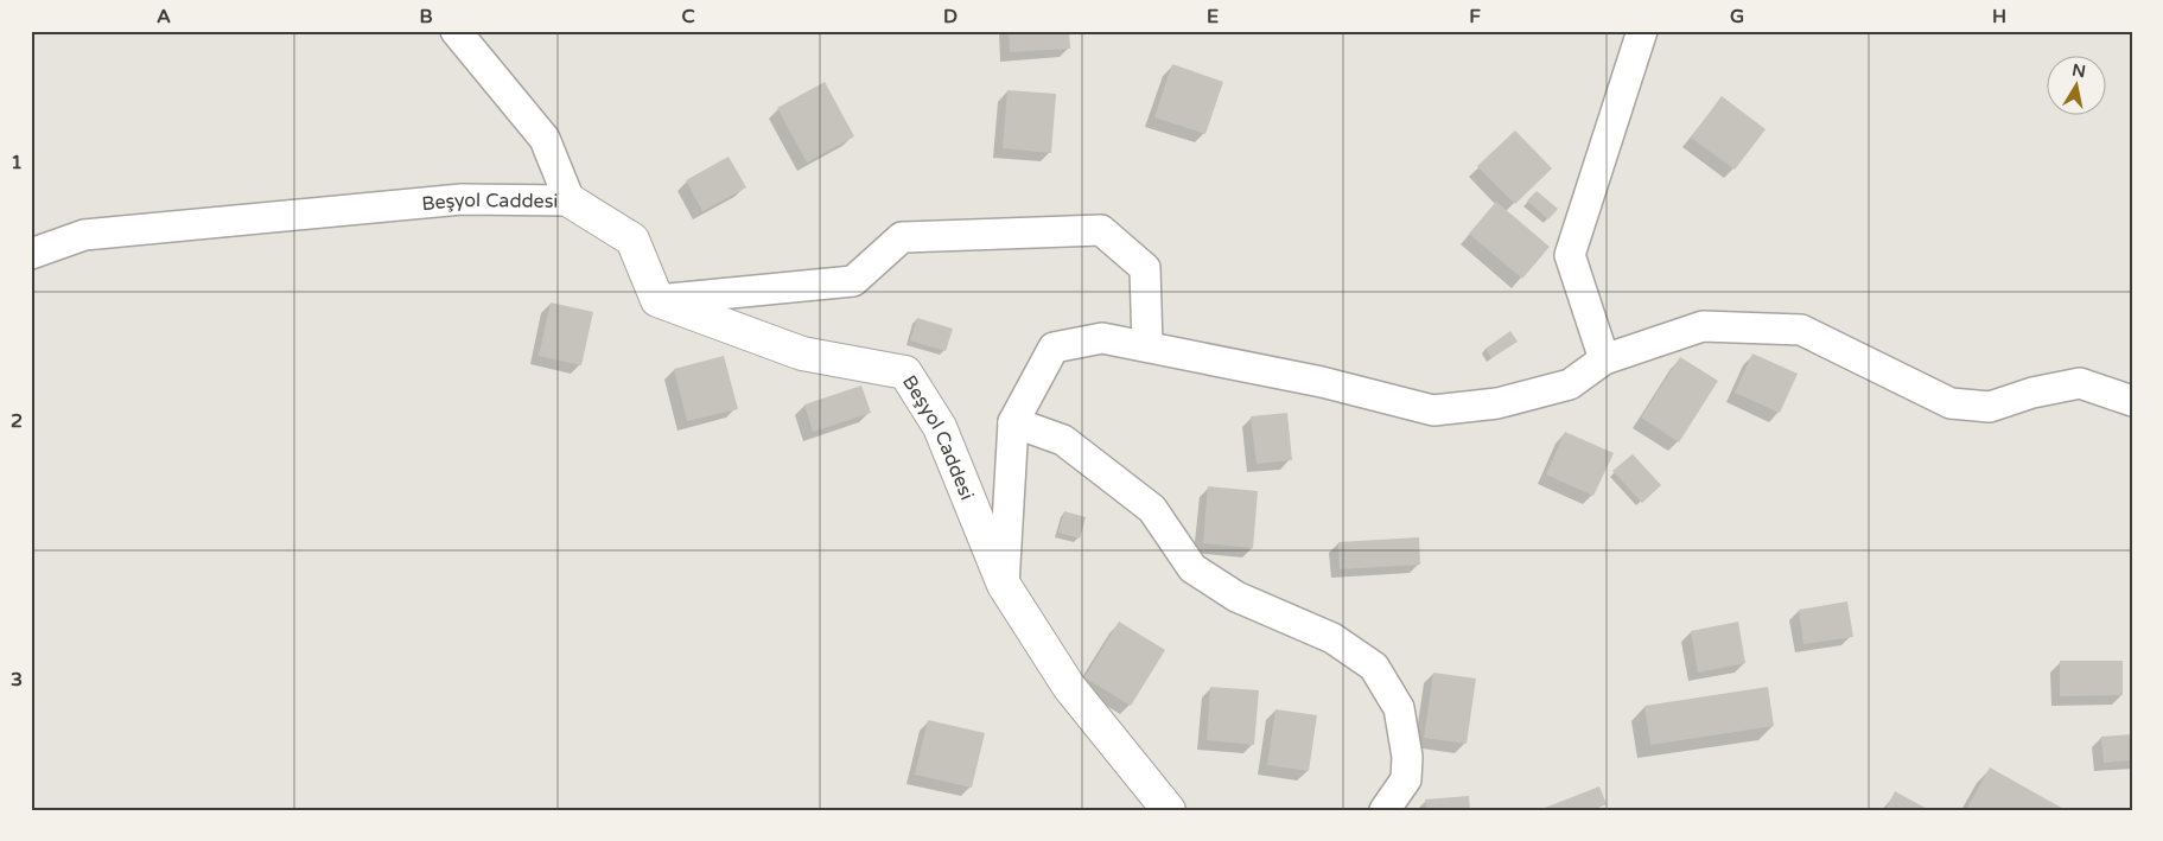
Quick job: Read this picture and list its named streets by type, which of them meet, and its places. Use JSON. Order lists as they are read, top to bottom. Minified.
{"streets":{"street":["Beşyol Caddesi"]},"north":"top","grid":{"columns":["A","B","C","D","E","F","G","H"],"rows":["1","2","3"]}}
